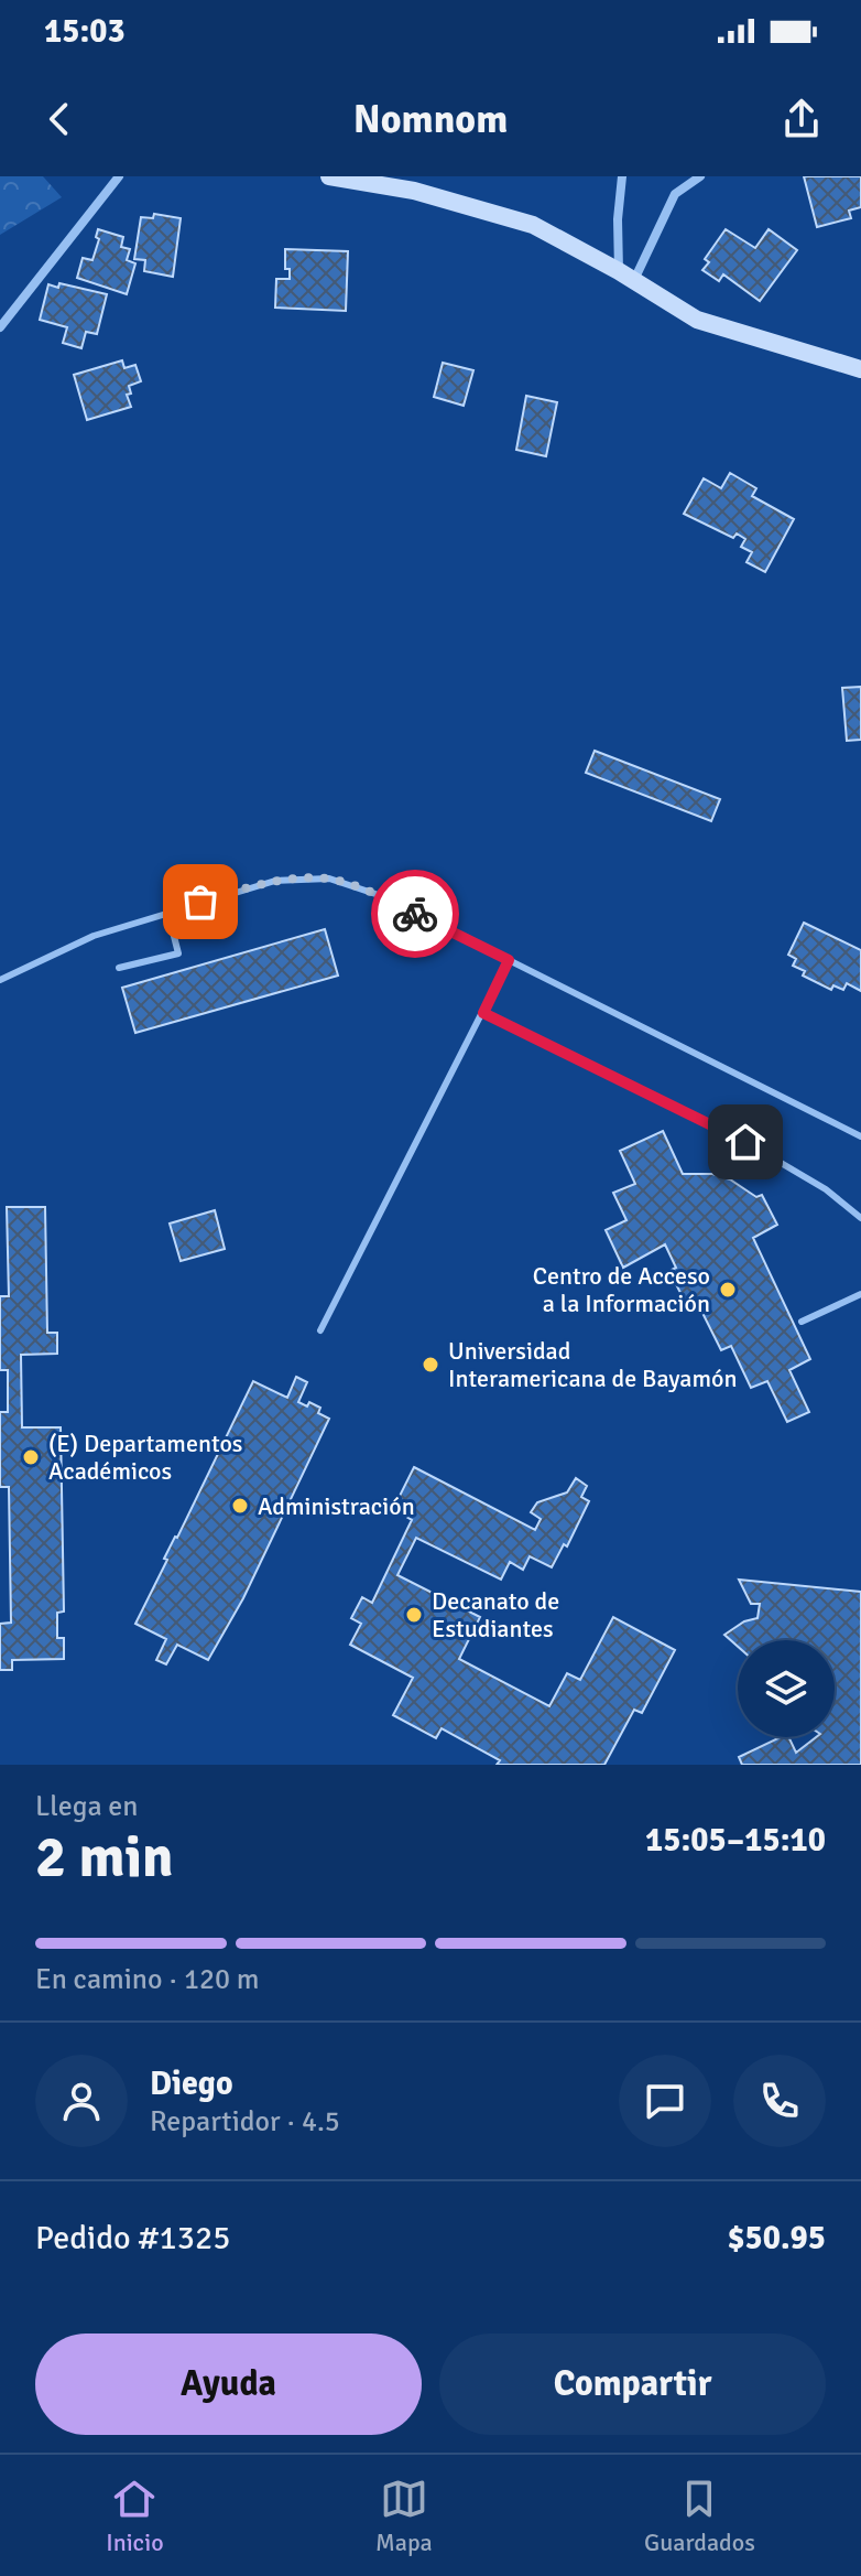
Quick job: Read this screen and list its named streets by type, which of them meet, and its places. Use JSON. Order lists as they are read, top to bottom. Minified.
{"places":["Centro de Acceso a la Información","Universidad Interamericana de Bayamón","(E) Departamentos Académicos","Administración","Decanato de Estudiantes"],"page":{"status":"15:03","header":"Nomnom","heading":["2 min","Llega en","15:05–15:10"],"panel":["Diego","Repartidor · 4.5","Pedido #1325","$50.95"],"bar":"En camino · 120 m","buttons":["Ayuda","Compartir"],"tabs":["Inicio","Mapa","Guardados"]}}
